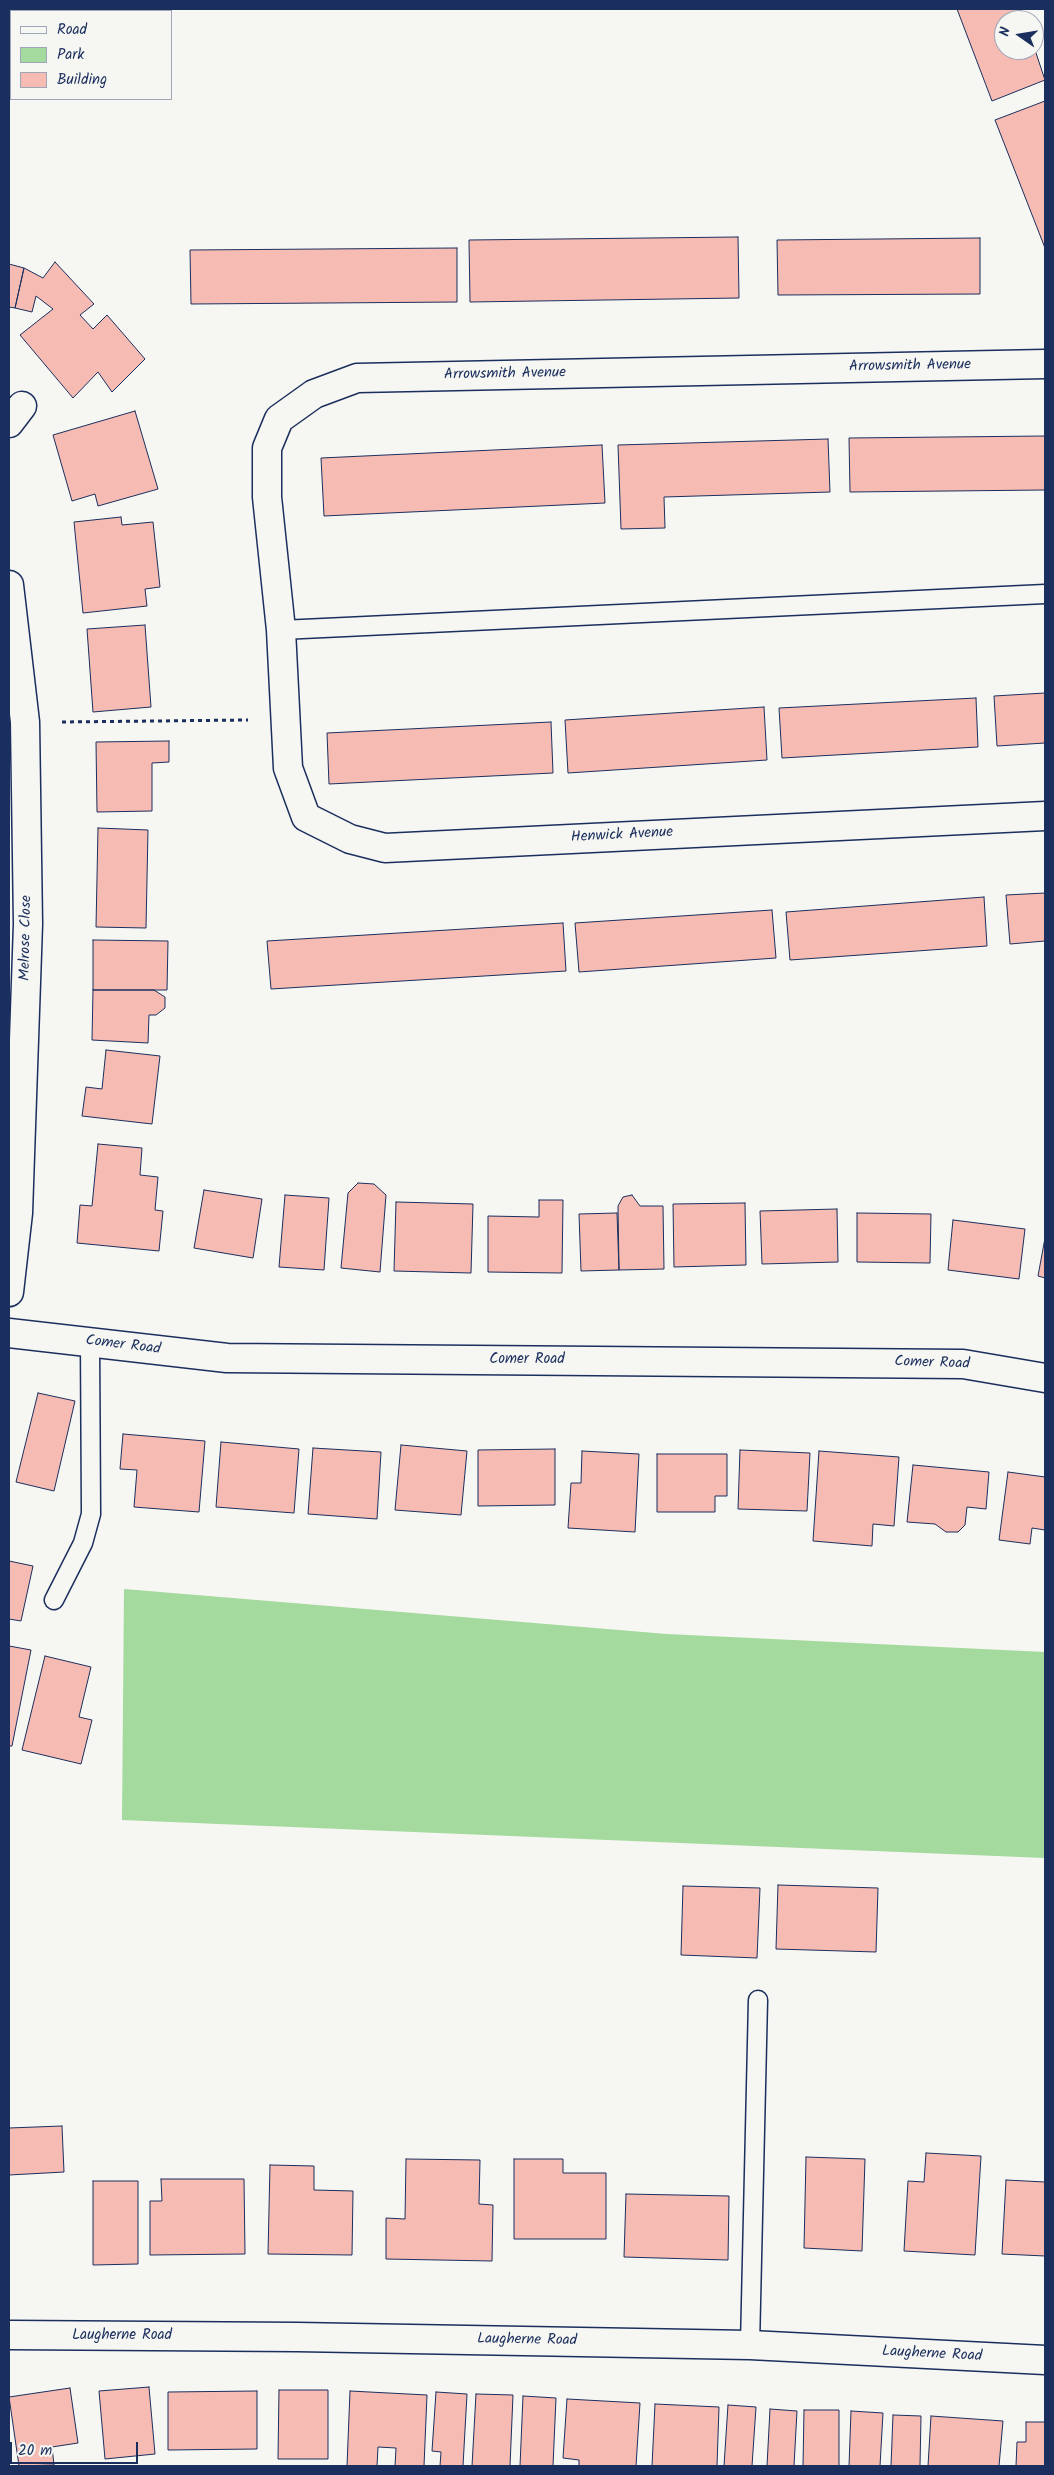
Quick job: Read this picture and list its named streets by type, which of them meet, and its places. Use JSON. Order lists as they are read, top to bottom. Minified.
{"streets":{"street":["Arrowsmith Avenue","Henwick Avenue","Melrose Close","Comer Road","Laugherne Road"]},"crossings":[["Arrowsmith Avenue","Henwick Avenue"]],"legend":["Road","Park","Building"],"scale_bar":"20 m","north":"left"}
